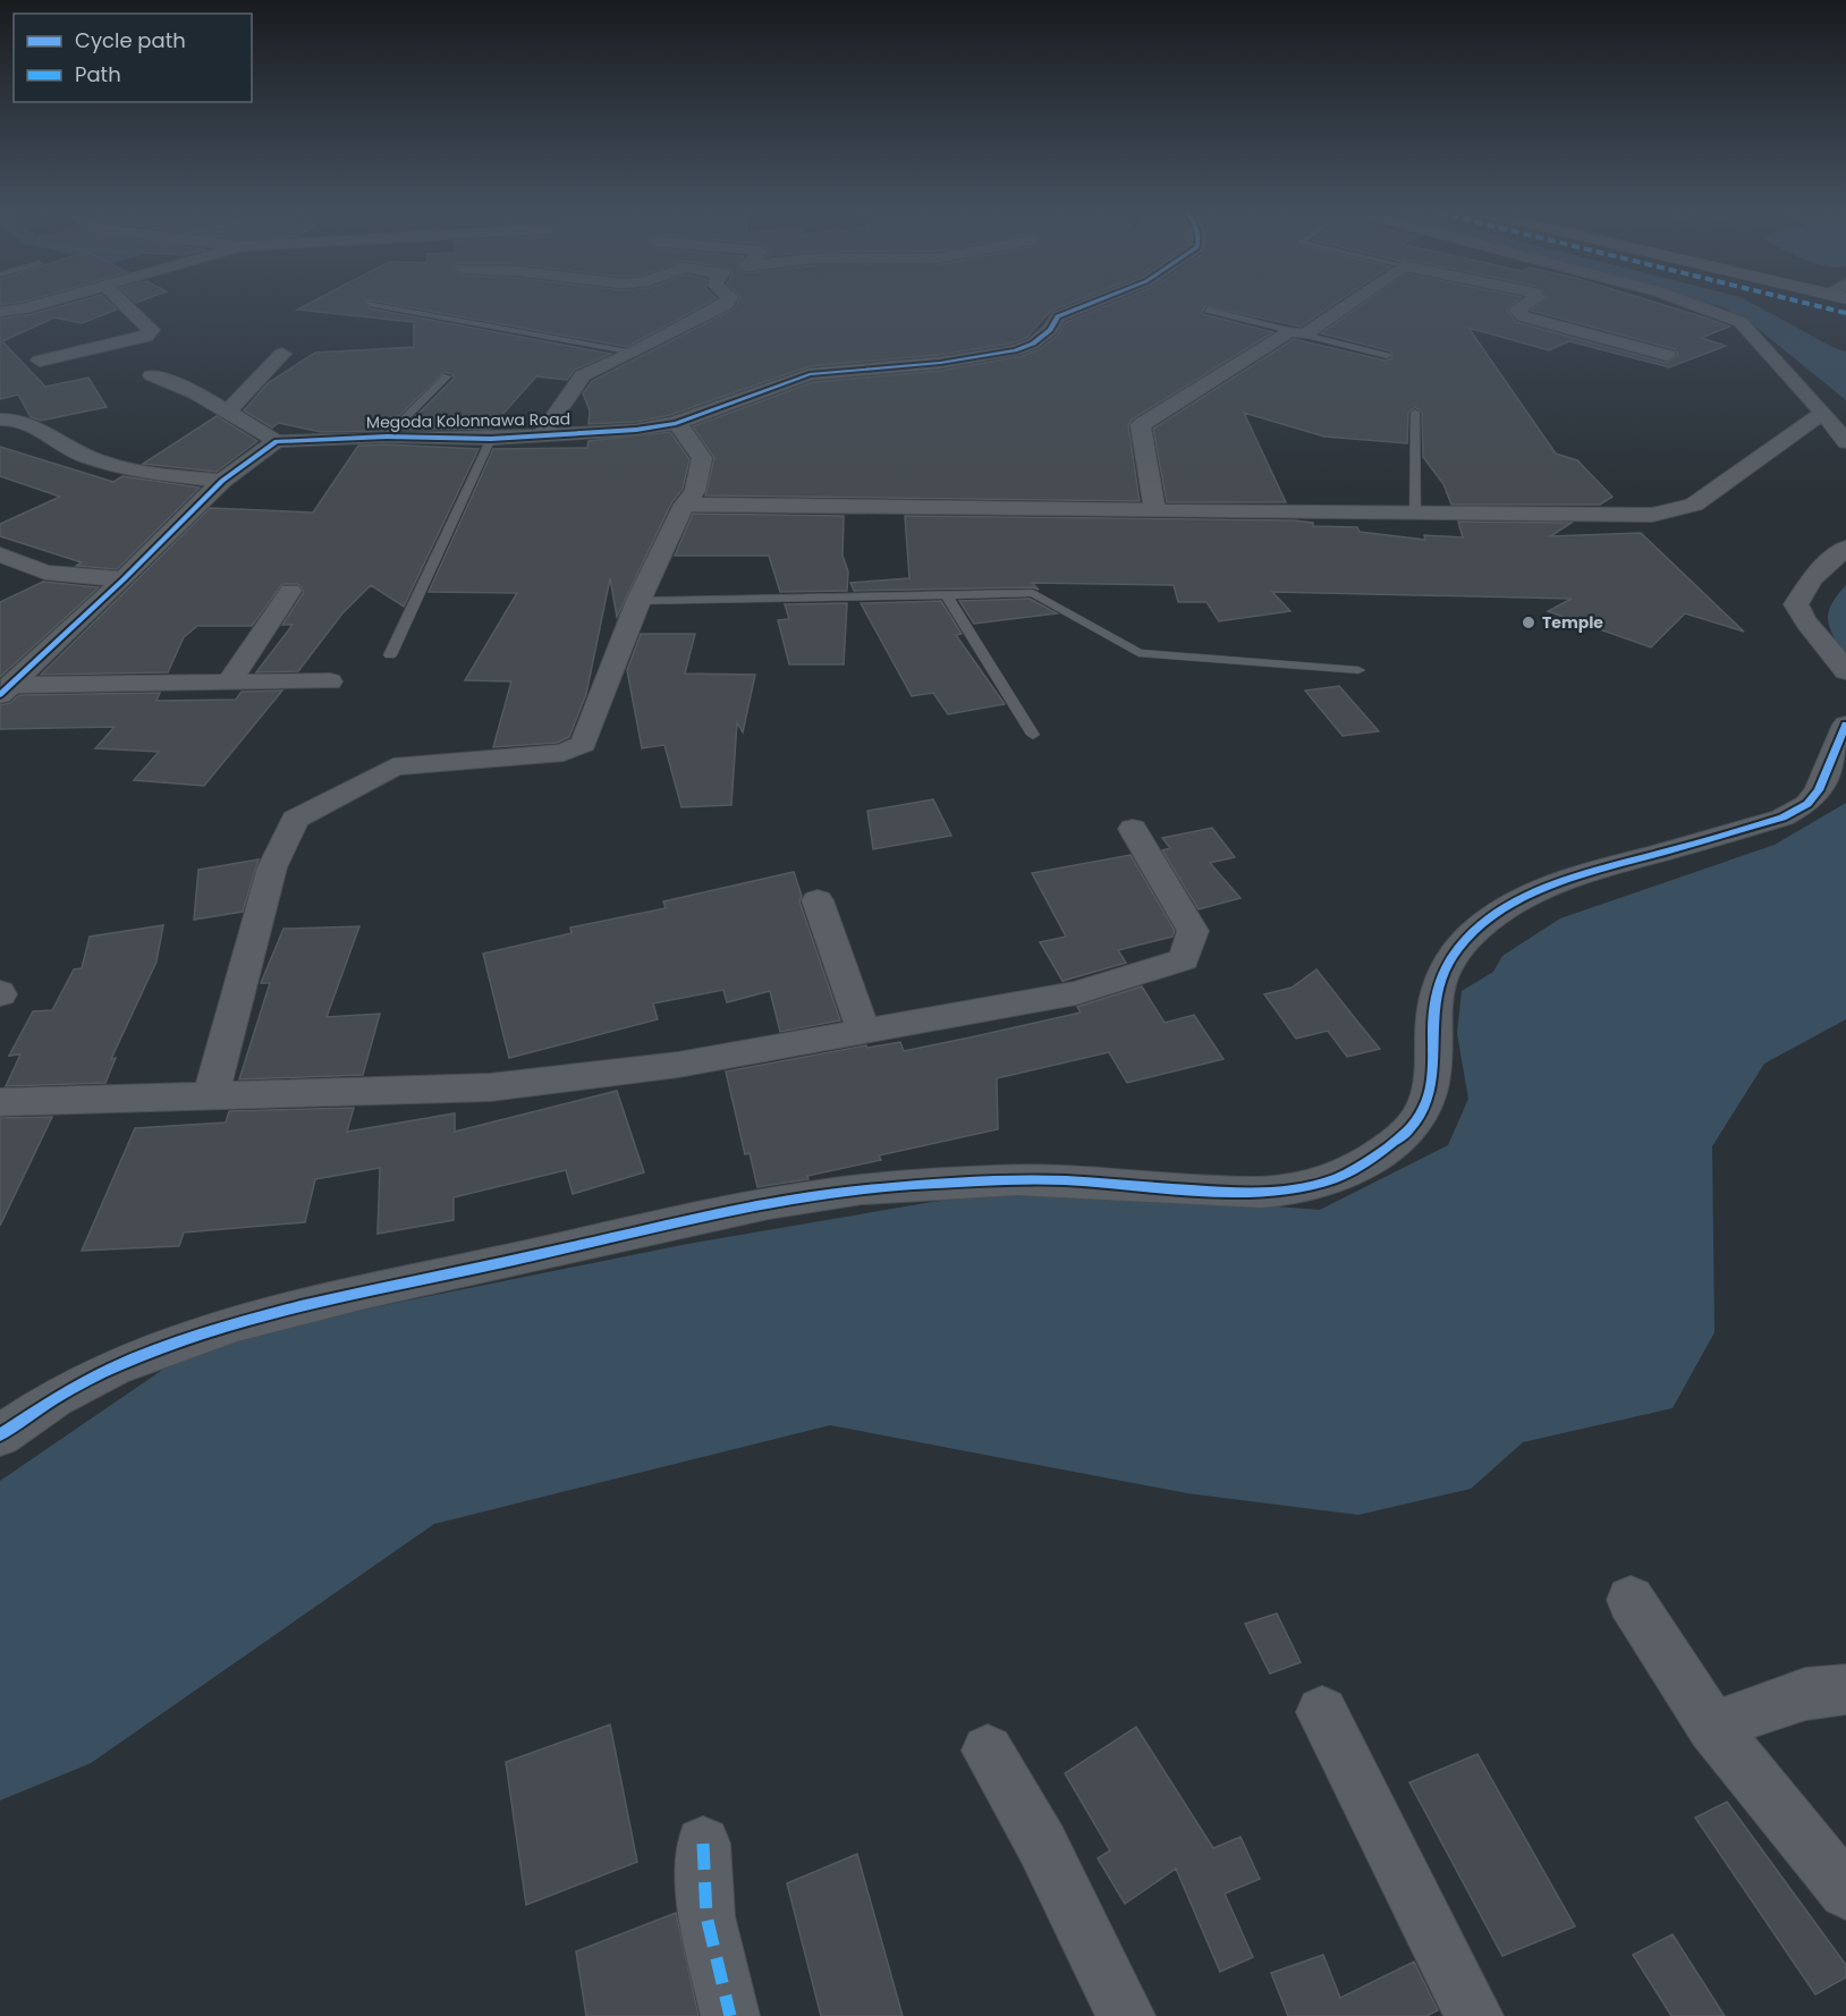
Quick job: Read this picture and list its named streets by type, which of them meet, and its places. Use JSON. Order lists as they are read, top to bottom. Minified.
{"streets":{"street":["Megoda Kolonnawa Road"]},"places":["Temple"],"legend":["Cycle path","Path"]}
